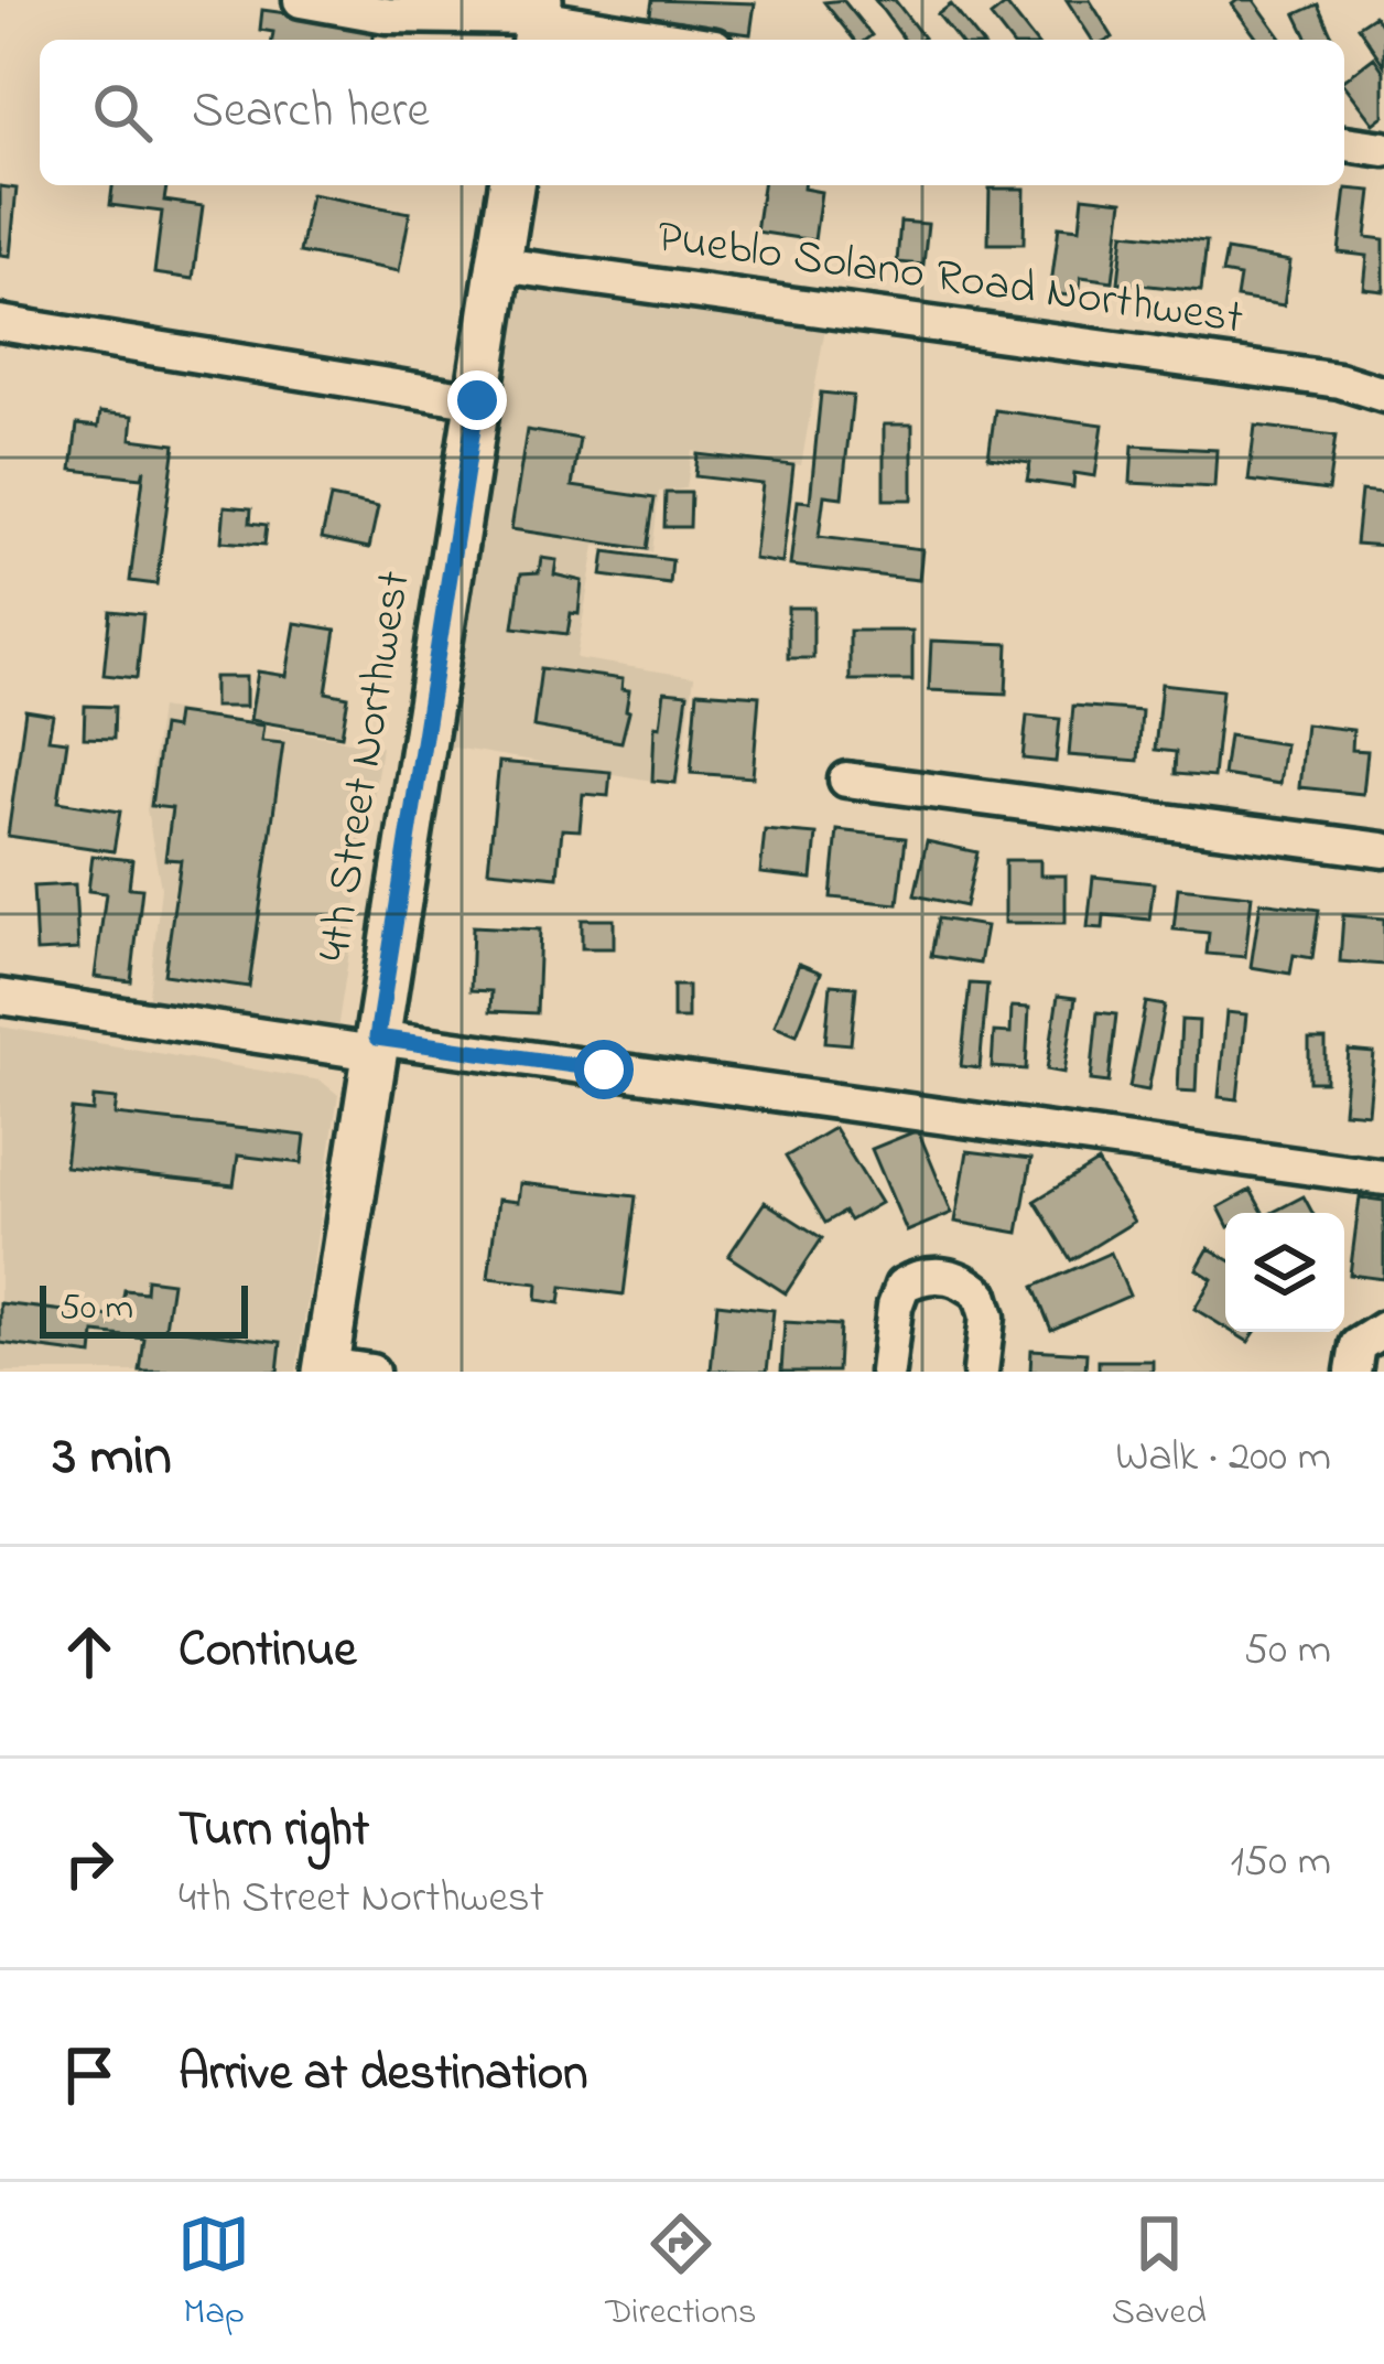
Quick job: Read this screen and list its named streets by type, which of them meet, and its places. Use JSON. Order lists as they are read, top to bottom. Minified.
{"streets":{"main road":["4th Street Northwest"],"street":["Pueblo Solano Road Northwest"]},"crossings":[["Pueblo Solano Road Northwest","4th Street Northwest"]],"scale_bar":"50 m","page":{"search":"Search here","scale":"50 m","heading":["3 min","Walk · 200 m"],"list":[["Continue","50 m"],["Turn right","4th Street Northwest","150 m"],"Arrive at destination"],"nav":["Map","Directions","Saved"]}}
